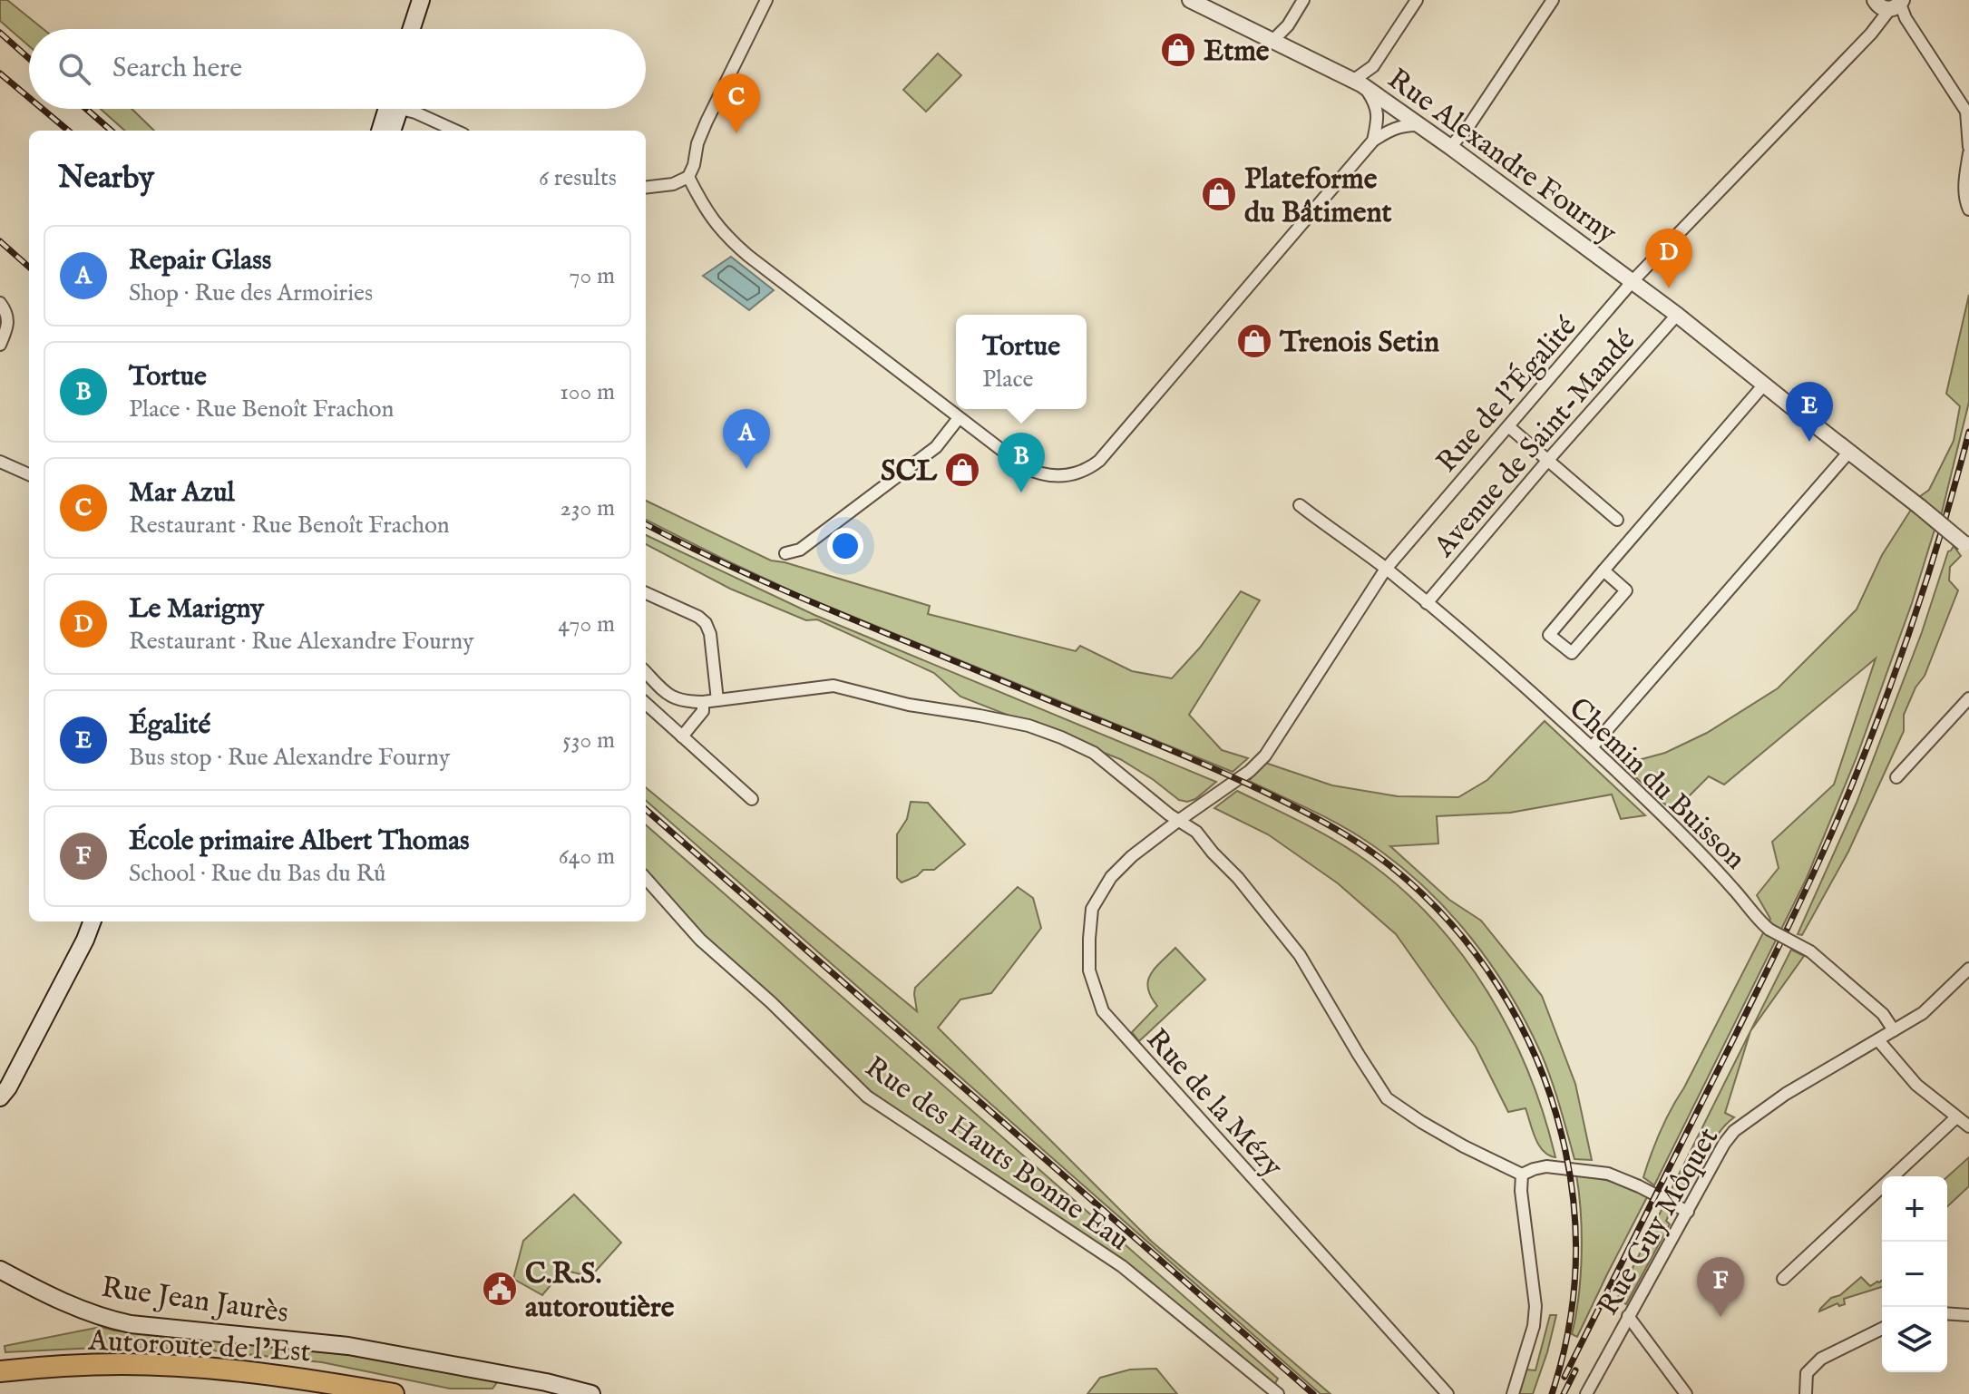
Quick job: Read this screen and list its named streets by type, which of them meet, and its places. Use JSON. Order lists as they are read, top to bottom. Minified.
{"streets":{"highway":["Autoroute de l’Est"],"main road":["Rue Jean Jaurès"],"street":["Rue Alexandre Fourny","Rue de l'Égalité","Avenue de Saint-Mandé","Chemin du Buisson","Rue de la Mézy","Rue des Hauts Bonne Eau","Rue Guy Môquet"]},"crossings":[["Rue Alexandre Fourny","Rue de l'Égalité"],["Rue Alexandre Fourny","Avenue de Saint-Mandé"],["Rue de l'Égalité","Chemin du Buisson"],["Rue de l'Égalité","Rue de la Mézy"],["Avenue de Saint-Mandé","Chemin du Buisson"],["Chemin du Buisson","Rue Guy Môquet"]],"places":{"shop":["Etme","Plateforme du Bâtiment","Trenois Setin","SCL"],"public building":["C.R.S. autoroutière"]},"page":{"search":"Search here","pins":["C","D","E","A","B","F"],"heading":["Nearby","6 results"],"list":[{"mark":"A","name":"Repair Glass","note":"Shop · Rue des Armoiries","value":"70 m"},{"mark":"B","name":"Tortue","note":"Place · Rue Benoît Frachon","value":"100 m"},{"mark":"C","name":"Mar Azul","note":"Restaurant · Rue Benoît Frachon","value":"230 m"},{"mark":"D","name":"Le Marigny","note":"Restaurant · Rue Alexandre Fourny","value":"470 m"},{"mark":"E","name":"Égalité","note":"Bus stop · Rue Alexandre Fourny","value":"530 m"},{"mark":"F","name":"École primaire Albert Thomas","note":"School · Rue du Bas du Rû","value":"640 m"}],"popup":["Tortue","Place"],"map_buttons":["+","−"]}}
